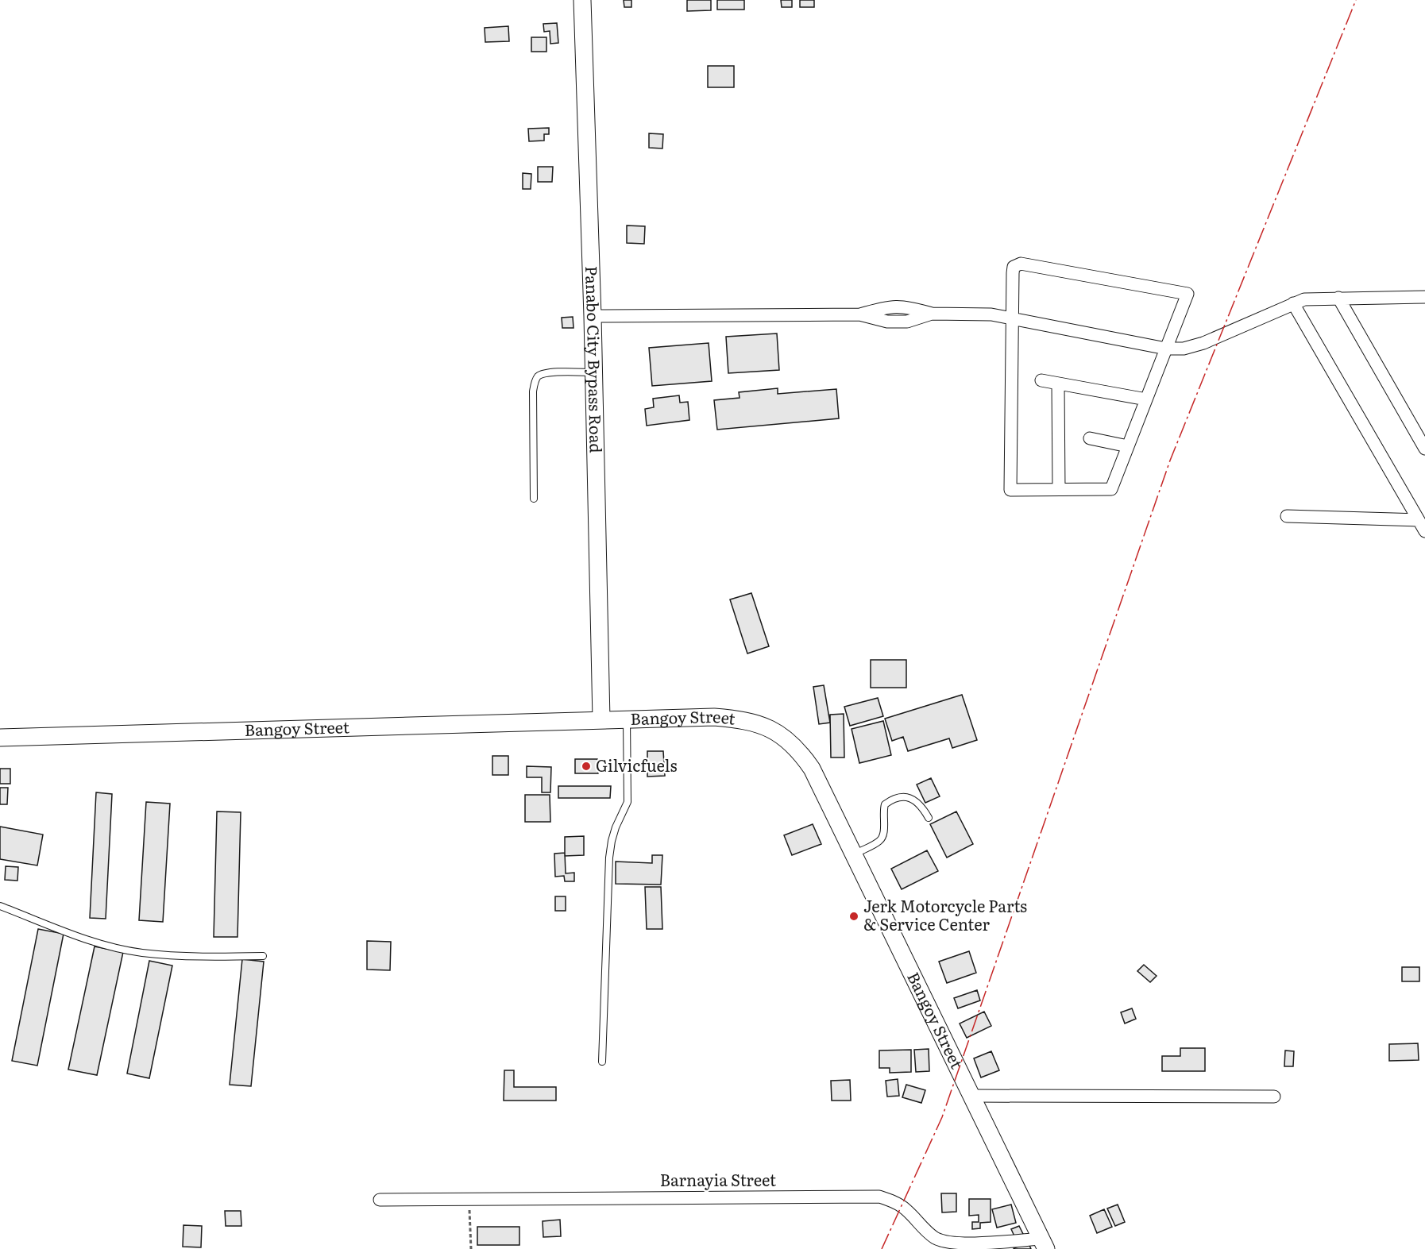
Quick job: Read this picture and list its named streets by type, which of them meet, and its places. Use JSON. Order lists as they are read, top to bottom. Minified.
{"streets":{"main road":["Panabo City Bypass Road","Bangoy Street"],"street":["Barnayia Street"]},"crossings":[["Panabo City Bypass Road","Bangoy Street"],["Bangoy Street","Barnayia Street"]],"places":["Gilvicfuels","Jerk Motorcycle Parts & Service Center"]}
